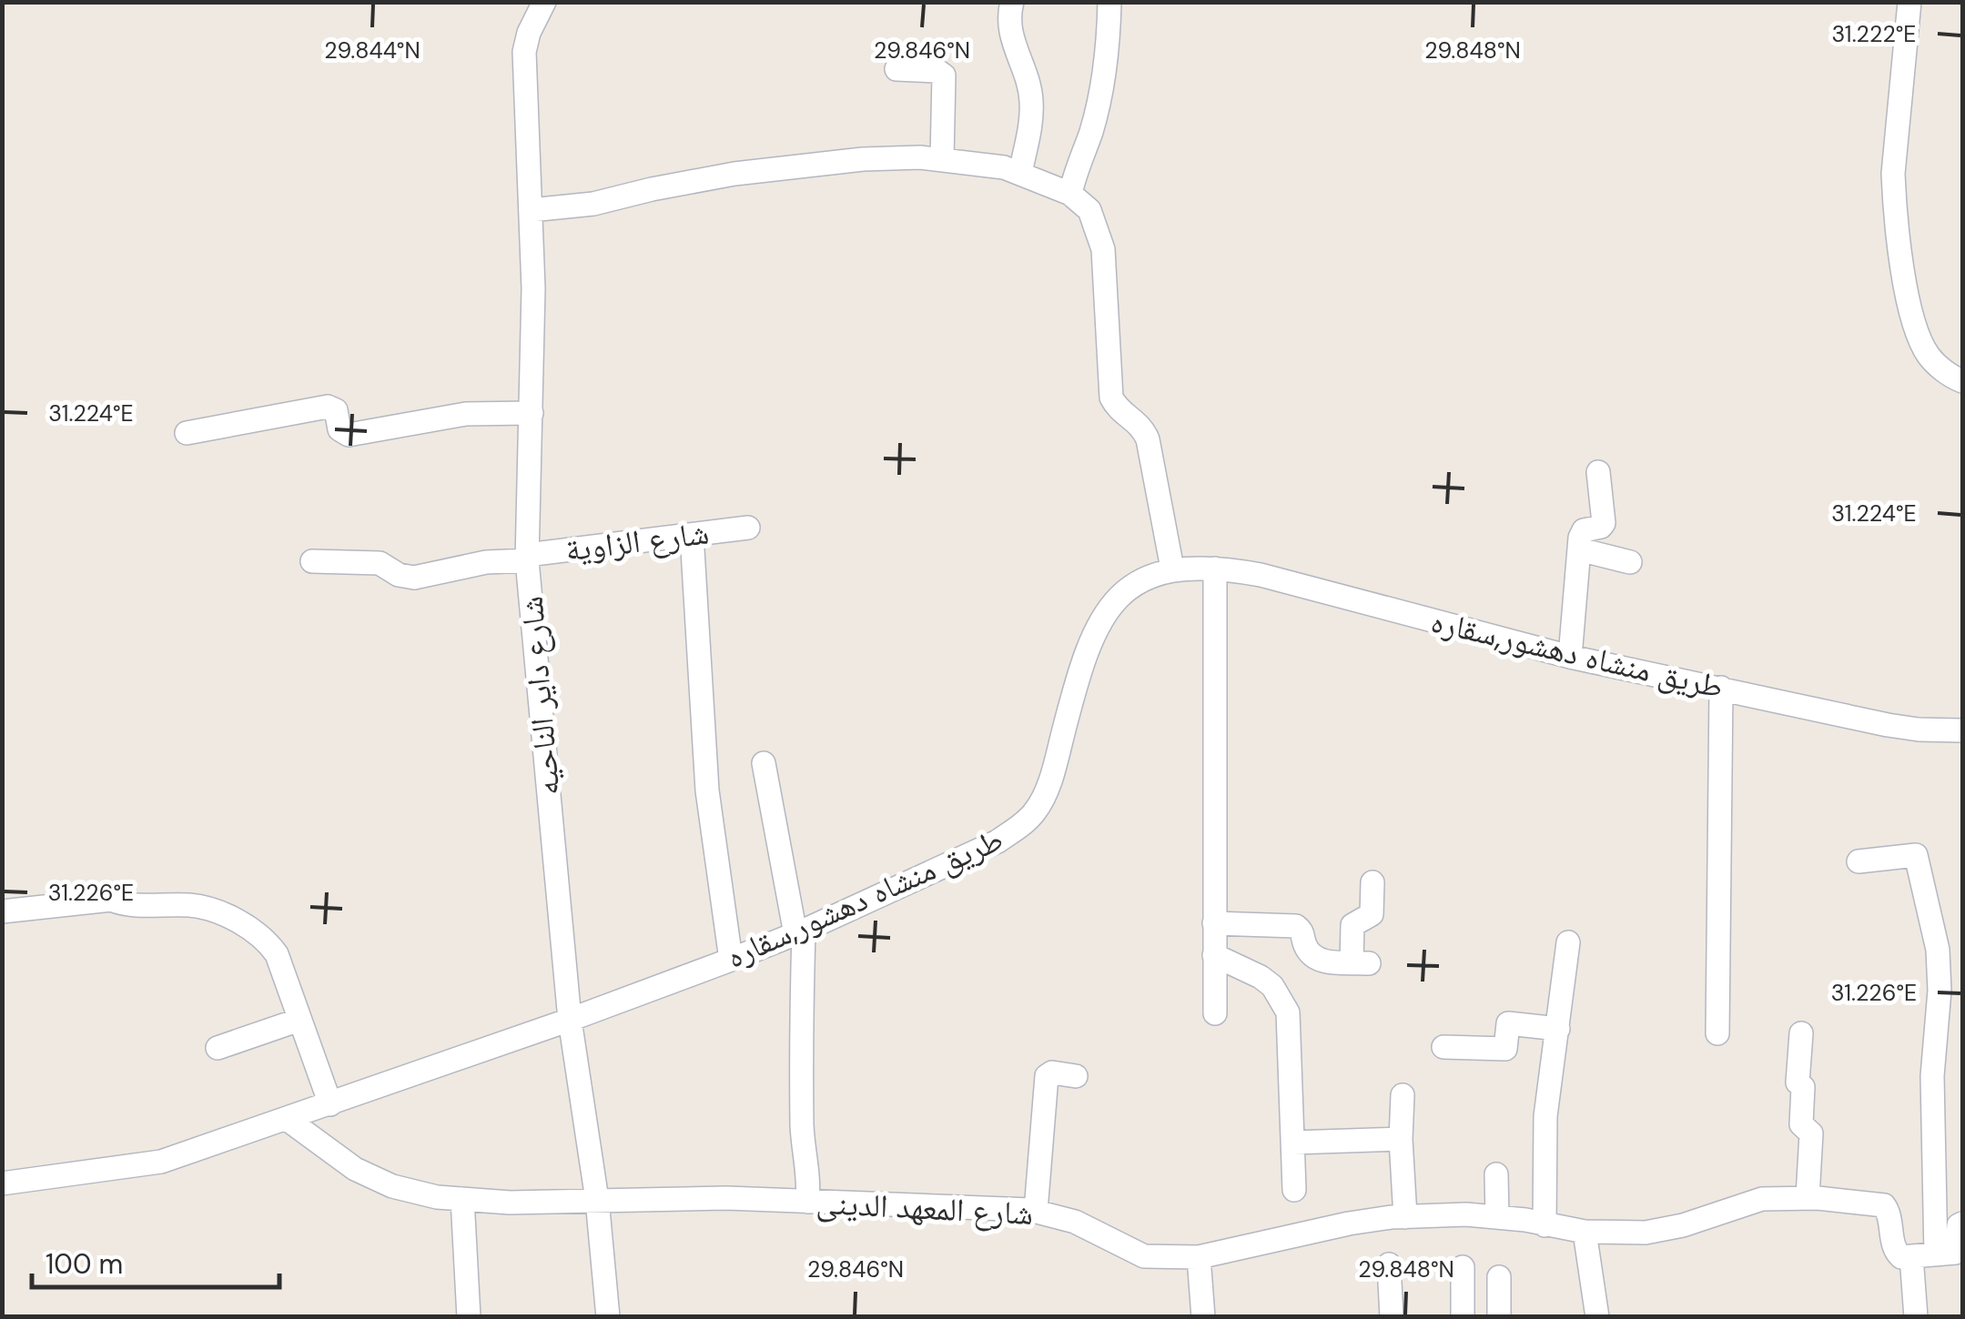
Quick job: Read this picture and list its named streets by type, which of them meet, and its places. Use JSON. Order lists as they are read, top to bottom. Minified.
{"streets":{"street":["شارع الزاوية","طريق منشاه دهشور,سقاره","شارع داير الناحيه","شارع المعهد الدينى"]},"crossings":[["شارع الزاوية","شارع داير الناحيه"],["طريق منشاه دهشور,سقاره","شارع داير الناحيه"],["طريق منشاه دهشور,سقاره","شارع المعهد الدينى"],["شارع داير الناحيه","شارع المعهد الدينى"]],"scale_bar":"100 m","coordinates":["31.222°E","29.844°N","29.846°N","29.848°N","31.224°E","31.226°E"]}
